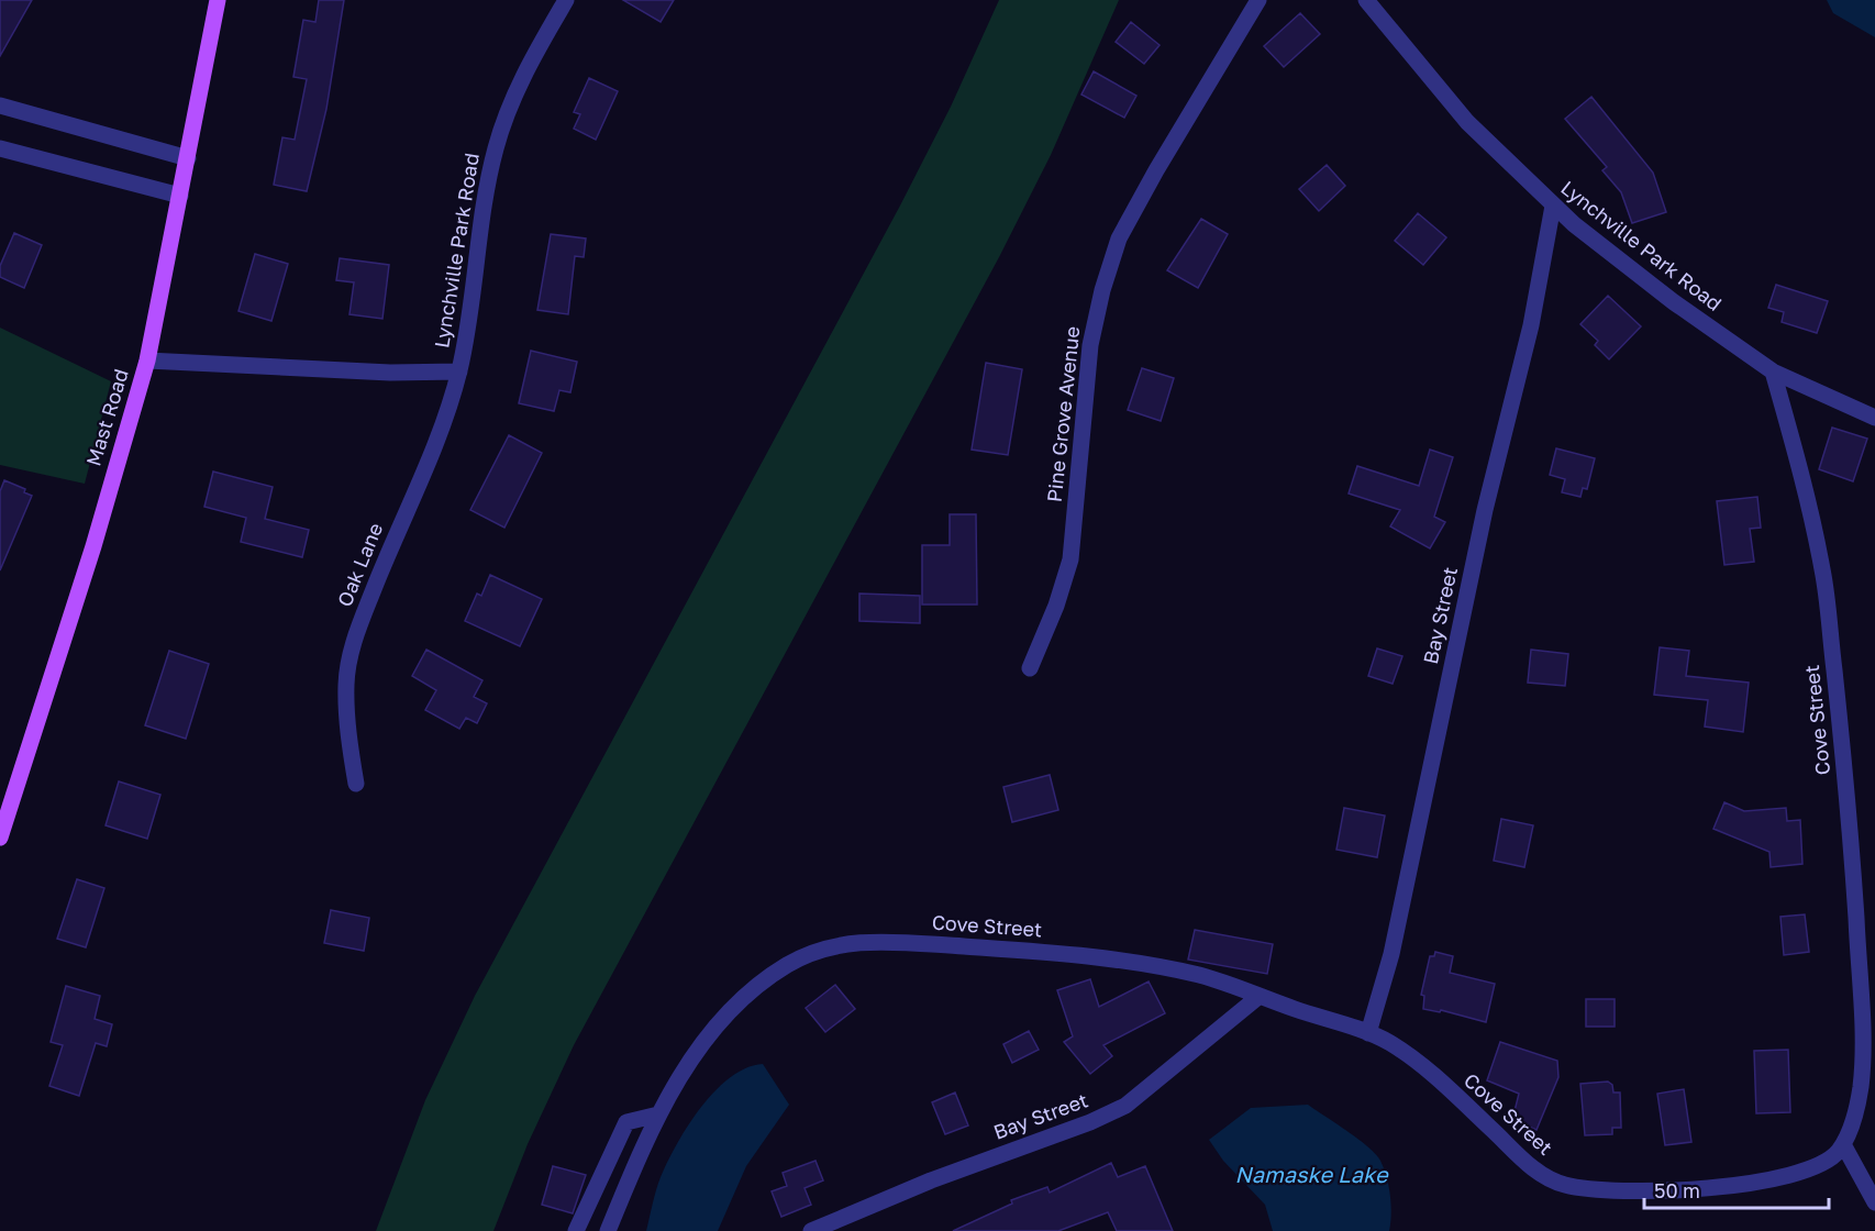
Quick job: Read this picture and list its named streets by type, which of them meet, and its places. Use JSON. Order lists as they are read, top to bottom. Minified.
{"streets":{"main road":["Mast Road"],"street":["Lynchville Park Road","Pine Grove Avenue","Oak Lane","Bay Street","Cove Street"]},"crossings":[["Lynchville Park Road","Mast Road"],["Lynchville Park Road","Oak Lane"],["Lynchville Park Road","Bay Street"],["Lynchville Park Road","Cove Street"],["Bay Street","Cove Street"]],"water":["Namaske Lake"],"scale_bar":"50 m"}
